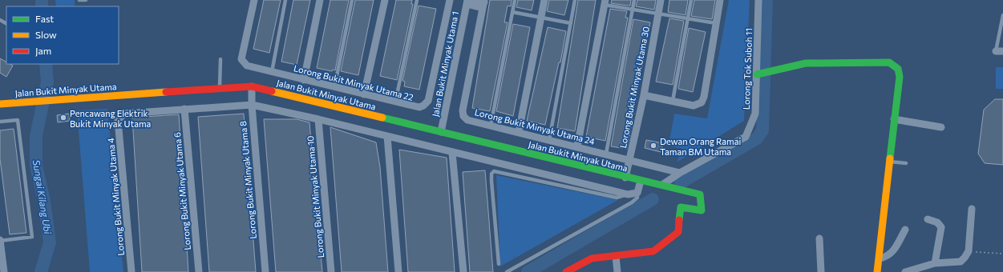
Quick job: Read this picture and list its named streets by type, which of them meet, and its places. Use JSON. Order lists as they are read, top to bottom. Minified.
{"streets":{"street":["Jalan Bukit Minyak Utama 1","Lorong Tok Suboh 11","Lorong Bukit Minyak Utama 22","Lorong Bukit Minyak Utama 30","Jalan Bukit Minyak Utama","Lorong Bukit Minyak Utama 24","Lorong Bukit Minyak Utama 8","Lorong Bukit Minyak Utama 6","Lorong Bukit Minyak Utama 4","Lorong Bukit Minyak Utama 10"]},"crossings":[["Jalan Bukit Minyak Utama 1","Jalan Bukit Minyak Utama"],["Lorong Tok Suboh 11","Jalan Bukit Minyak Utama"],["Lorong Tok Suboh 11","Lorong Bukit Minyak Utama 24"],["Lorong Bukit Minyak Utama 30","Jalan Bukit Minyak Utama"],["Lorong Bukit Minyak Utama 30","Lorong Bukit Minyak Utama 24"],["Jalan Bukit Minyak Utama","Lorong Bukit Minyak Utama 8"],["Lorong Bukit Minyak Utama 6","Lorong Bukit Minyak Utama 4"]],"water":["Sungai Kilang Ubi"],"places":["Pencawang Elektrik Bukit Minyak Utama","Dewan Orang Ramai Taman BM Utama"],"legend":["Fast","Slow","Jam"]}
